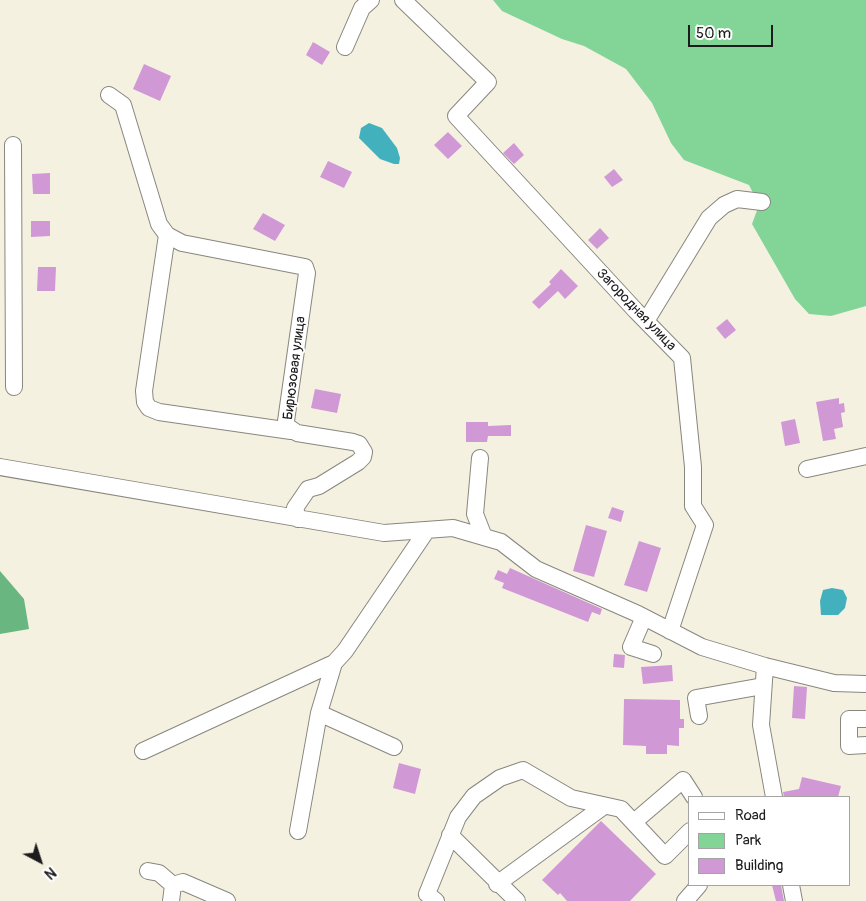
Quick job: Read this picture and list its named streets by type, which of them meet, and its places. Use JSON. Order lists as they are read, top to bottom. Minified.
{"streets":{"street":["Загородная улица","Бирюзовая улица"]},"legend":["Road","Park","Building"],"scale_bar":"50 m","north":"bottom right"}
